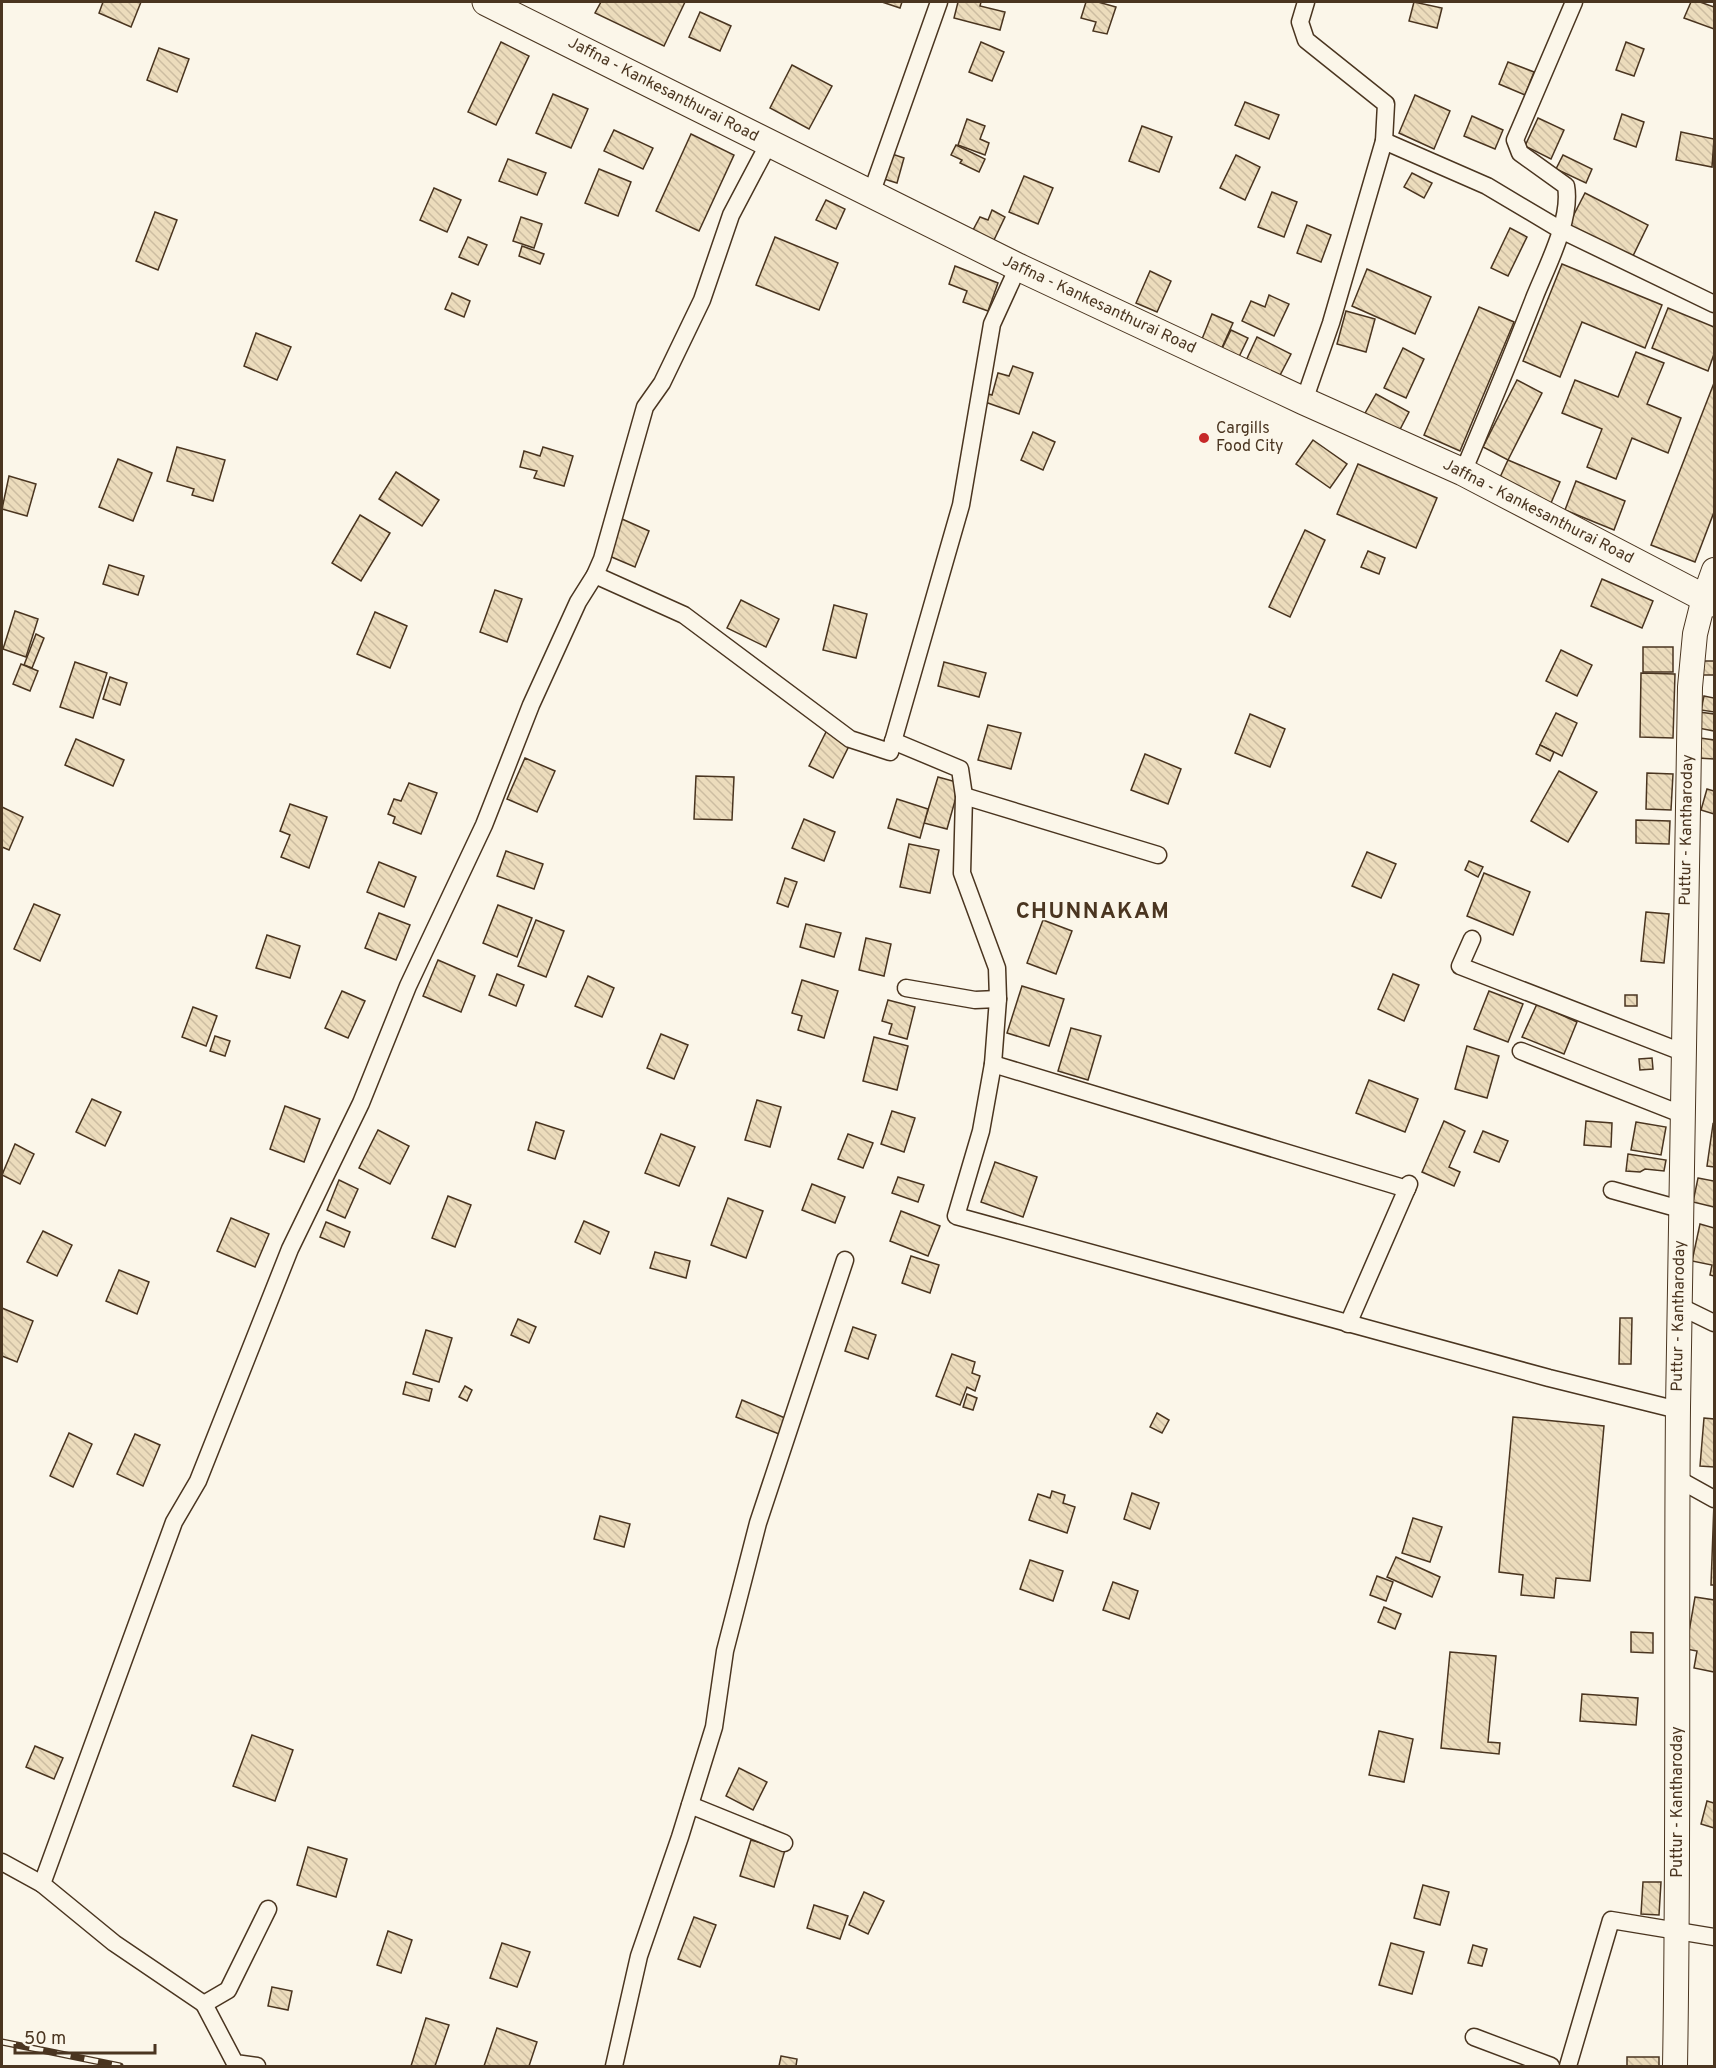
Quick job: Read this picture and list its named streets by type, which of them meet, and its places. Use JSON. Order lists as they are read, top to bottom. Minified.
{"streets":{"main road":["Jaffna - Kankesanthurai Road","Puttur - Kantharoday"]},"crossings":[["Jaffna - Kankesanthurai Road","Puttur - Kantharoday"]],"districts":["CHUNNAKAM"],"places":["Cargills Food City"],"scale_bar":"50 m"}
